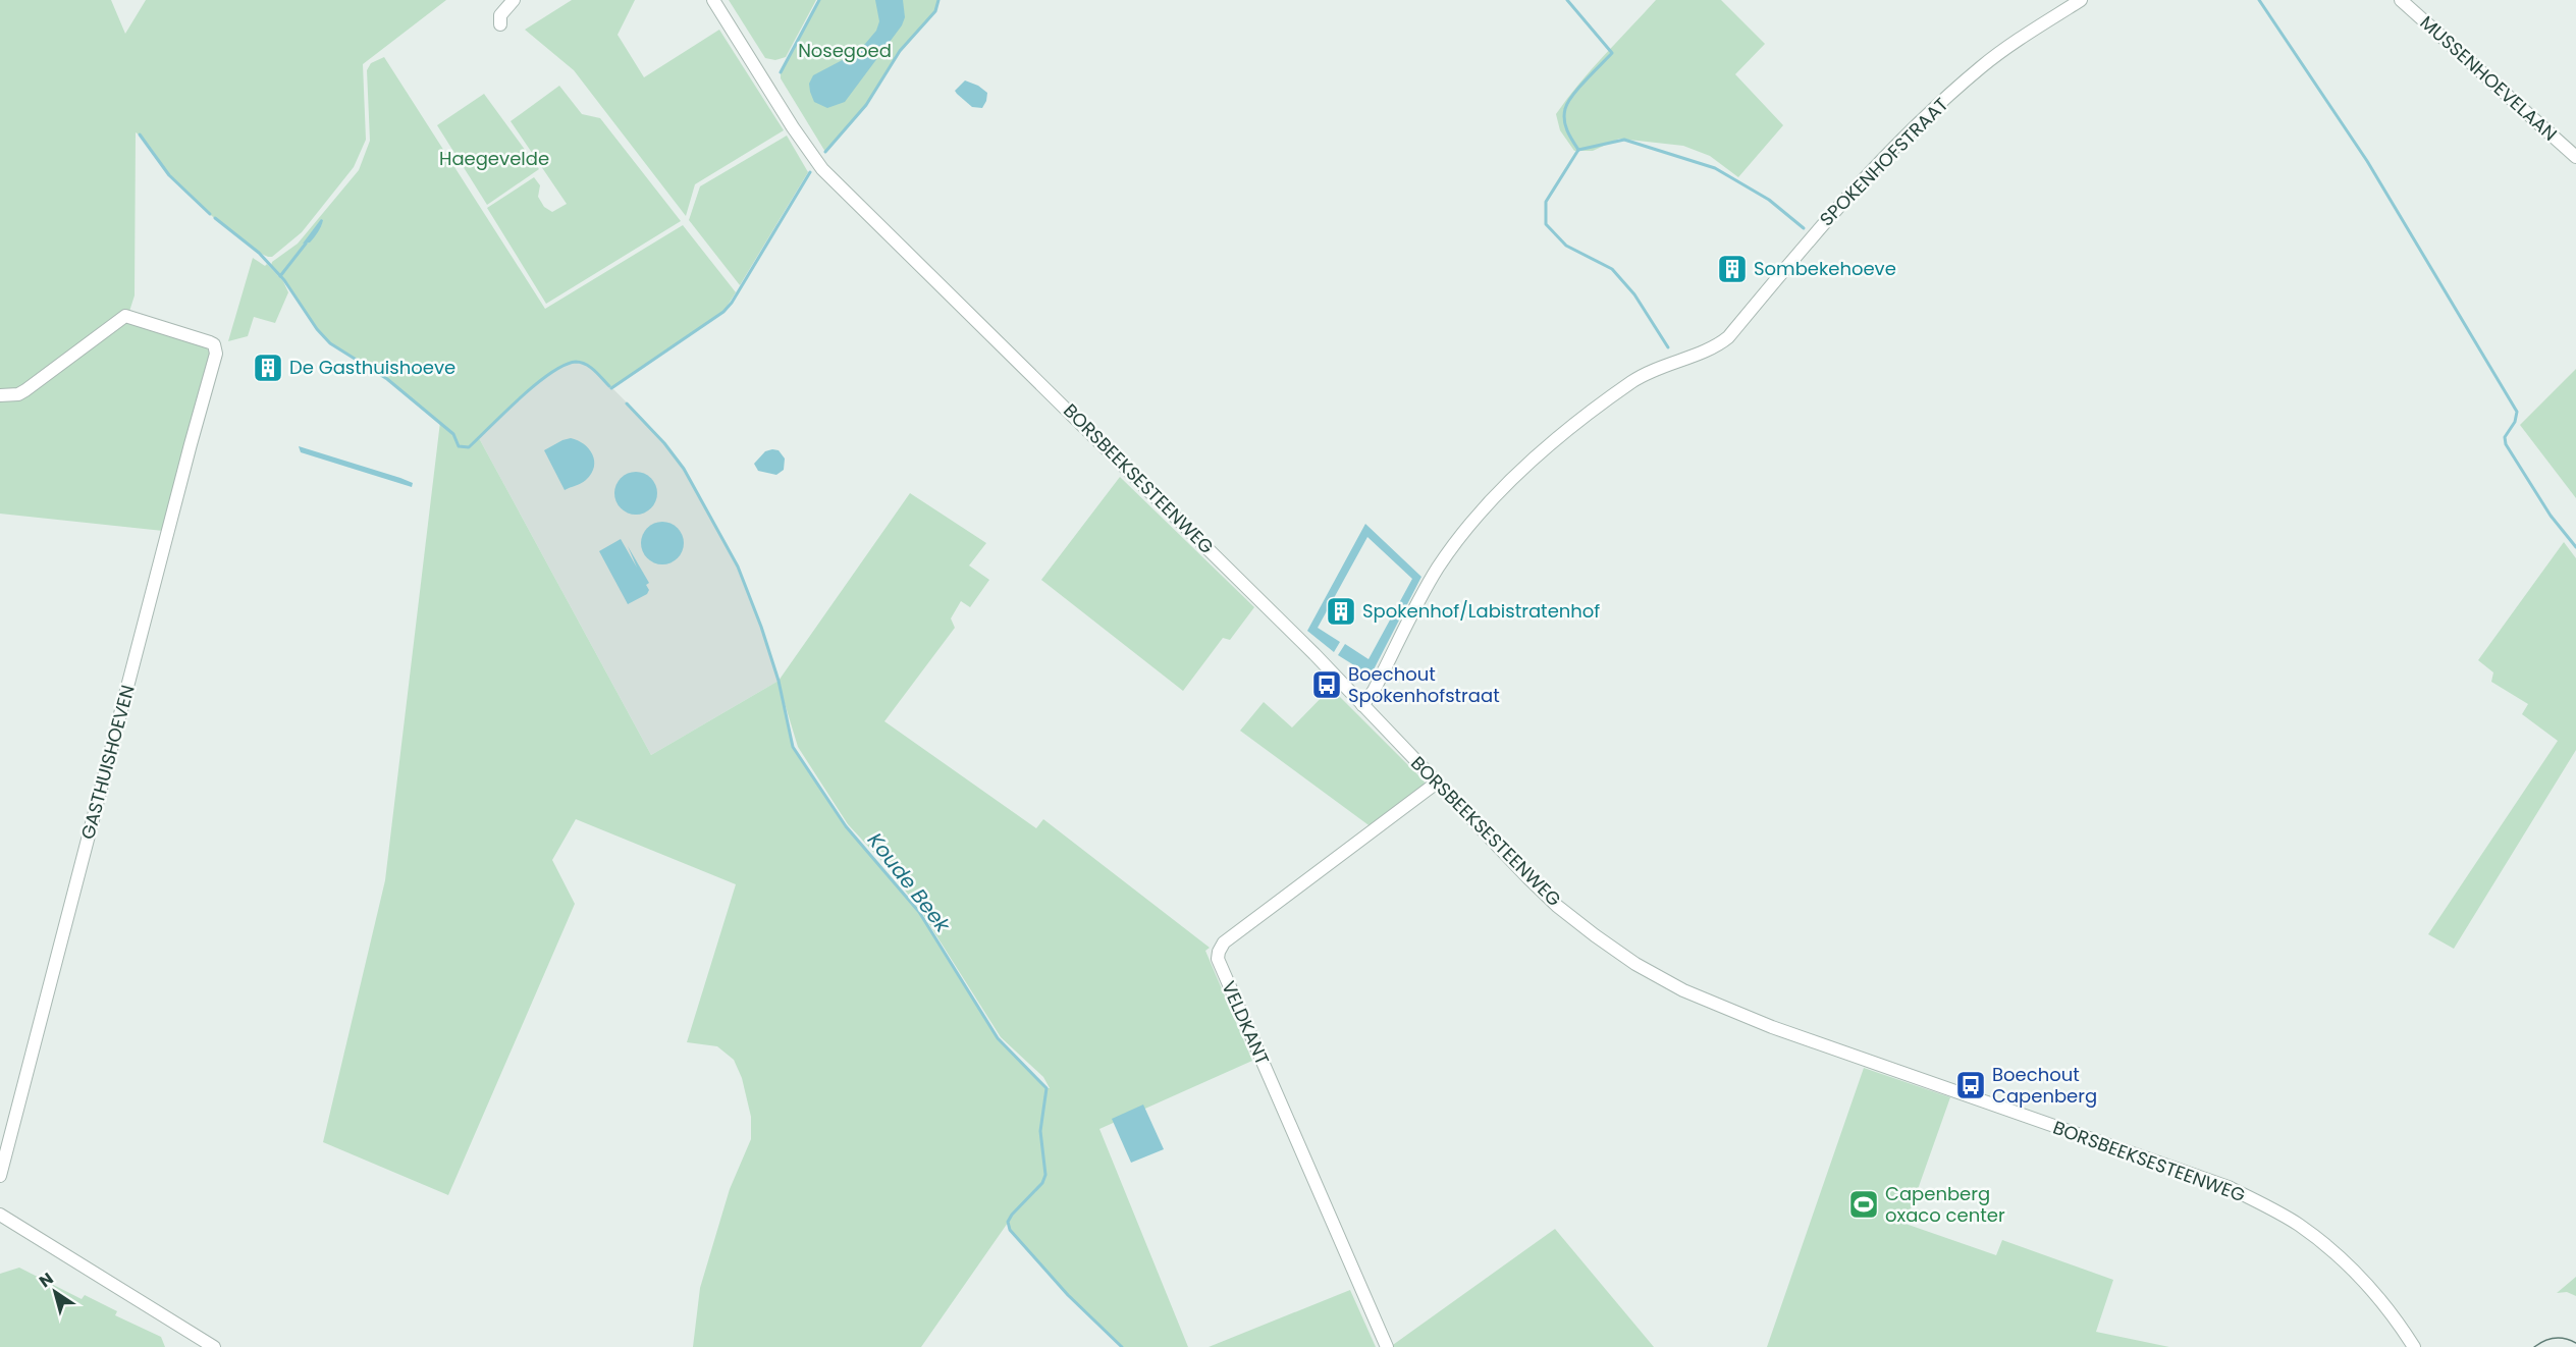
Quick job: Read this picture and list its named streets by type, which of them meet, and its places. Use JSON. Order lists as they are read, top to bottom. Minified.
{"streets":{"street":["MUSSENHOEVELAAN","SPOKENHOFSTRAAT","BORSBEEKSESTEENWEG","GASTHUISHOEVEN","VELDKANT"]},"crossings":[["SPOKENHOFSTRAAT","BORSBEEKSESTEENWEG"],["BORSBEEKSESTEENWEG","VELDKANT"]],"water":["Koude Beek"],"parks":["Nosegoed","Haegevelde"],"places":{"building":["Sombekehoeve","De Gasthuishoeve","Spokenhof/Labistratenhof"],"bus stop":["Boechout Spokenhofstraat","Boechout Capenberg"],"sports":["Capenberg oxaco center"]},"north":"top left"}
